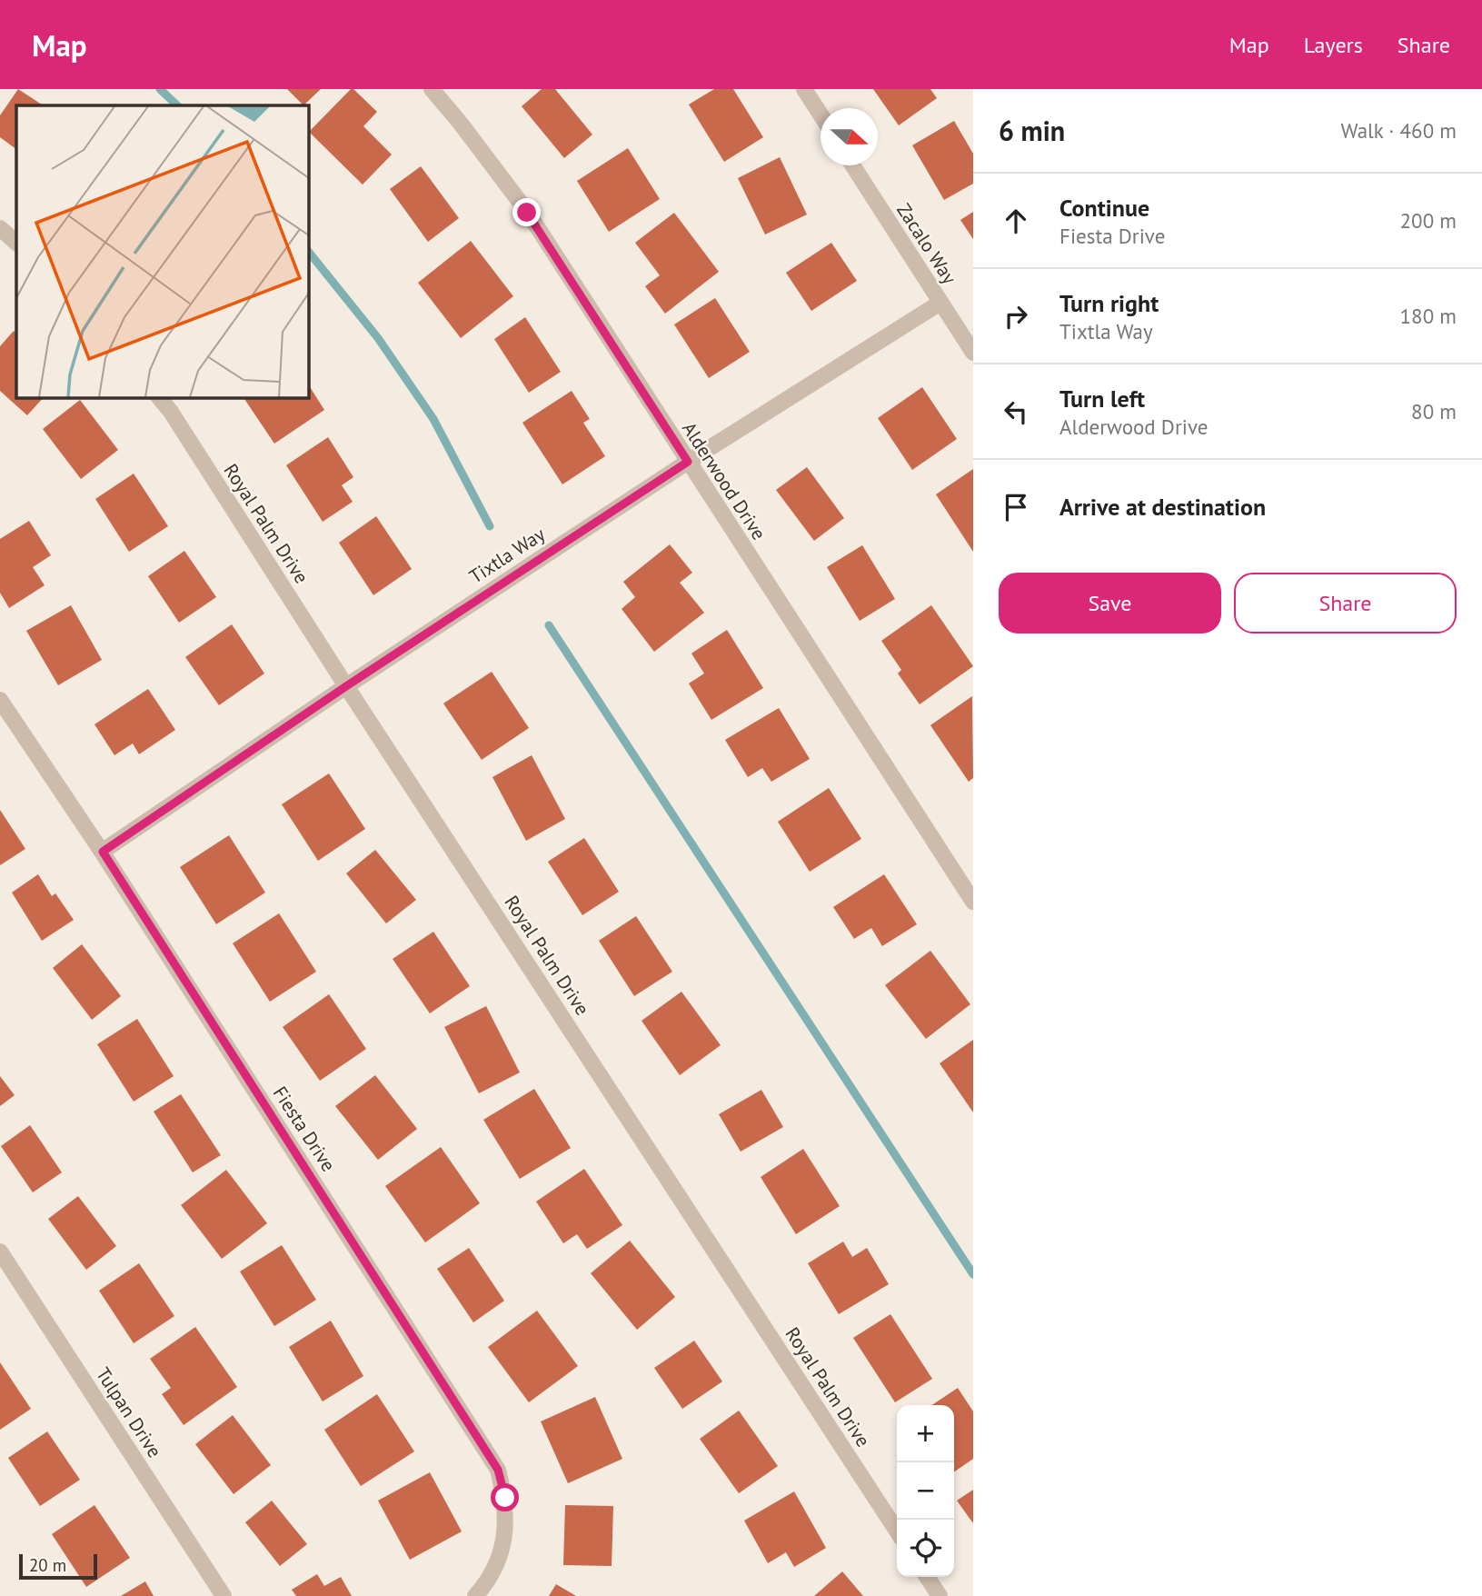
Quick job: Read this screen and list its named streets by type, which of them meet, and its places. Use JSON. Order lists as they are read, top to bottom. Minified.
{"streets":{"street":["Zacalo Way","Alderwood Drive","Royal Palm Drive","Tixtla Way","Fiesta Drive","Tulpan Drive"]},"crossings":[["Zacalo Way","Tixtla Way"],["Alderwood Drive","Tixtla Way"],["Royal Palm Drive","Tixtla Way"],["Tixtla Way","Fiesta Drive"]],"scale_bar":"20 m","north":"right","page":{"header":"Map","nav":["Map","Layers","Share"],"heading":["6 min","Walk · 460 m"],"list":[["Continue","Fiesta Drive","200 m"],["Turn right","Tixtla Way","180 m"],["Turn left","Alderwood Drive","80 m"],"Arrive at destination"],"buttons":["Save","Share"],"map_buttons":["+","−"],"scale":"20 m"}}
